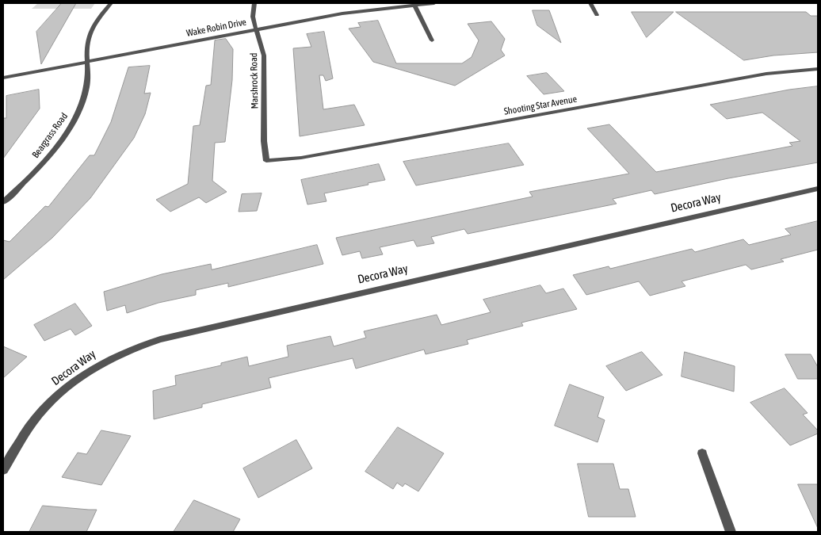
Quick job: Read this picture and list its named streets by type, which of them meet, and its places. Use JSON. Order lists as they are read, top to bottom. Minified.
{"streets":{"street":["Wake Robin Drive","Marshrock Road","Shooting Star Avenue","Beargrass Road","Decora Way"]},"crossings":[["Wake Robin Drive","Marshrock Road"],["Wake Robin Drive","Beargrass Road"],["Marshrock Road","Shooting Star Avenue"]]}
